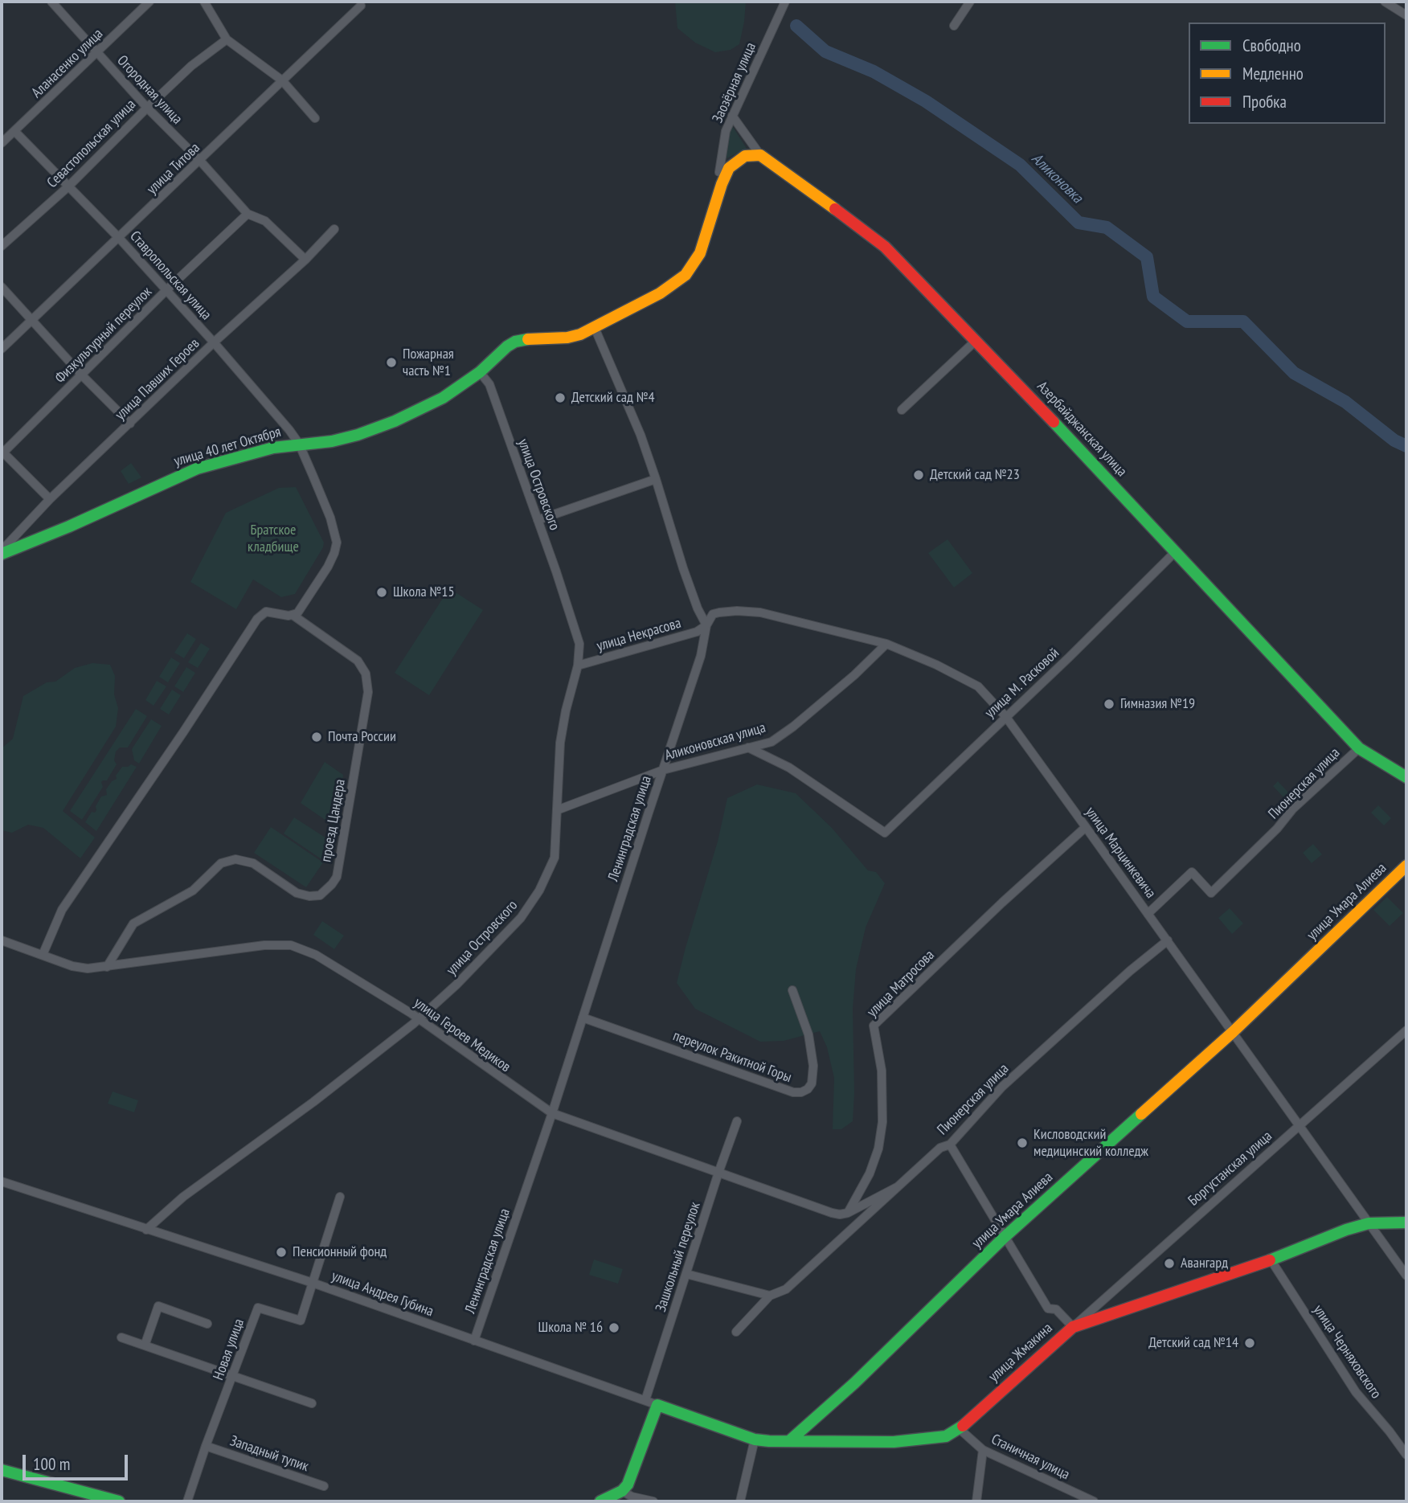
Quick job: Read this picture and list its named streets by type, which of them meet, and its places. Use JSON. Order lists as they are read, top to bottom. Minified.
{"streets":{"street":["Аланасенко улица","Заозёрная улица","Огородная улица","Севастопольская улица","улица Титова","Ставропольская улица","Физкультурный переулок","улица Павших Героев","Азербайджанская улица","улица 40 лет Октября","улица Островского","улица Некрасова","улица М. Расковой","Аликоновская улица","Пионерская улица","проезд Цандера","Ленинградская улица","улица Марцинкевича","улица Умара Алиева","улица Матросова","улица Героев Медиков","переулок Ракитной Горы","Боргустанская улица","Зашкольный переулок","улица Андрея Губина","Новая улица","улица Черняховского","улица Жмакина","Западный тупик","Станичная улица"]},"crossings":[["Аланасенко улица","Огородная улица"],["Аланасенко улица","Ставропольская улица"],["Заозёрная улица","улица 40 лет Октября"],["Огородная улица","Севастопольская улица"],["Огородная улица","улица Титова"],["Огородная улица","Физкультурный переулок"],["Огородная улица","улица Павших Героев"],["Севастопольская улица","Ставропольская улица"],["улица Титова","Ставропольская улица"],["Ставропольская улица","Физкультурный переулок"],["Ставропольская улица","улица Павших Героев"],["Ставропольская улица","улица 40 лет Октября"],["улица Павших Героев","улица 40 лет Октября"],["Азербайджанская улица","улица 40 лет Октября"],["Азербайджанская улица","улица М. Расковой"],["Азербайджанская улица","Пионерская улица"],["улица 40 лет Октября","улица Островского"],["улица Островского","улица Некрасова"],["улица Островского","Аликоновская улица"],["улица Островского","улица Героев Медиков"],["улица Островского","улица Андрея Губина"],["улица Некрасова","Ленинградская улица"],["улица Некрасова","улица Марцинкевича"],["улица М. Расковой","Аликоновская улица"],["улица М. Расковой","улица Марцинкевича"],["Аликоновская улица","Ленинградская улица"],["Аликоновская улица","улица Марцинкевича"],["Пионерская улица","улица Марцинкевича"],["проезд Цандера","улица Героев Медиков"],["Ленинградская улица","улица Марцинкевича"],["Ленинградская улица","улица Героев Медиков"],["Ленинградская улица","переулок Ракитной Горы"],["Ленинградская улица","улица Андрея Губина"],["улица Марцинкевича","улица Умара Алиева"],["улица Марцинкевича","улица Матросова"],["улица Марцинкевича","Боргустанская улица"],["улица Марцинкевича","улица Жмакина"],["улица Умара Алиева","улица Жмакина"],["улица Матросова","улица Героев Медиков"],["улица Героев Медиков","Зашкольный переулок"],["Боргустанская улица","улица Жмакина"],["Зашкольный переулок","улица Андрея Губина"],["улица Андрея Губина","Новая улица"],["улица Андрея Губина","улица Жмакина"],["Новая улица","Западный тупик"],["улица Черняховского","улица Жмакина"],["улица Жмакина","Станичная улица"]],"water":["Аликоновка"],"parks":["Братское кладбище"],"places":["Пожарная часть №1","Детский сад №4","Детский сад №23","Школа №15","Гимназия №19","Почта России","Кисловодский медицинский колледж","Пенсионный фонд","Авангард","Школа № 16","Детский сад №14"],"legend":["Свободно","Медленно","Пробка"],"scale_bar":"100 m"}
